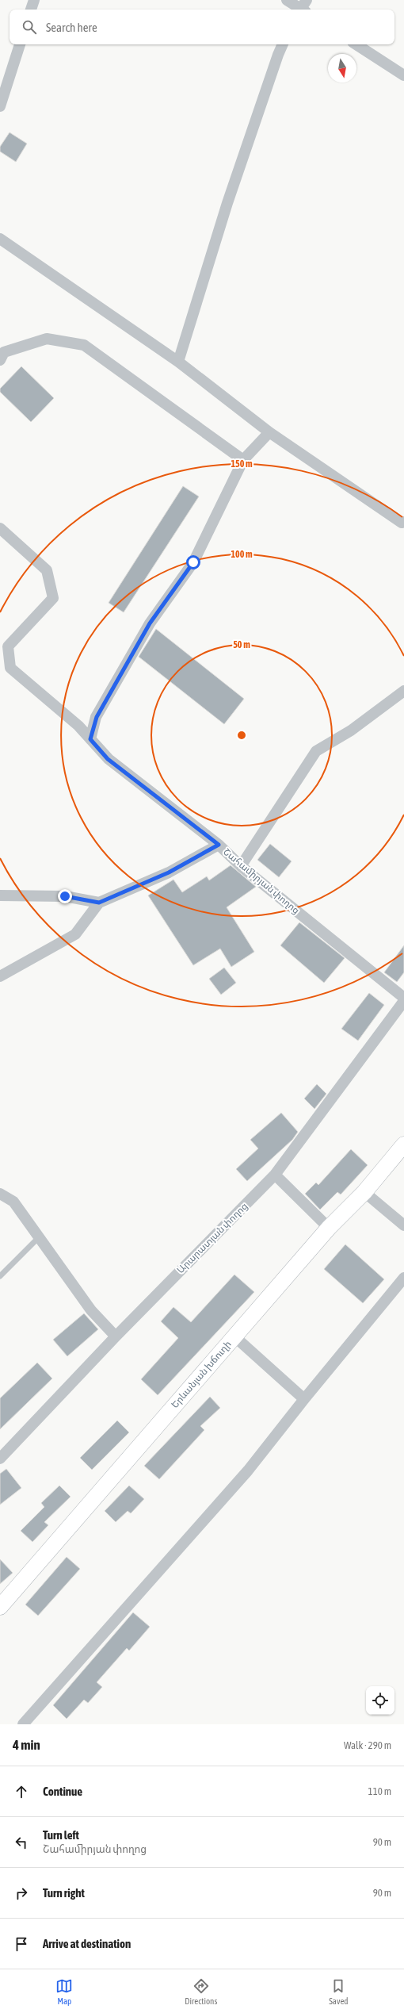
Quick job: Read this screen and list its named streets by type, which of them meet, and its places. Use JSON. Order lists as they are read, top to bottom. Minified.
{"streets":{"main road":["Երևանյան խճուղի"],"street":["Շահամիրյան փողոց","Արարատյան փողոց"]},"north":"bottom","page":{"search":"Search here","heading":["4 min","Walk · 290 m"],"list":[["Continue","110 m"],["Turn left","Շահամիրյան փողոց","90 m"],["Turn right","90 m"],"Arrive at destination"],"nav":["Map","Directions","Saved"]},"rings":["150 m","100 m","50 m"]}
